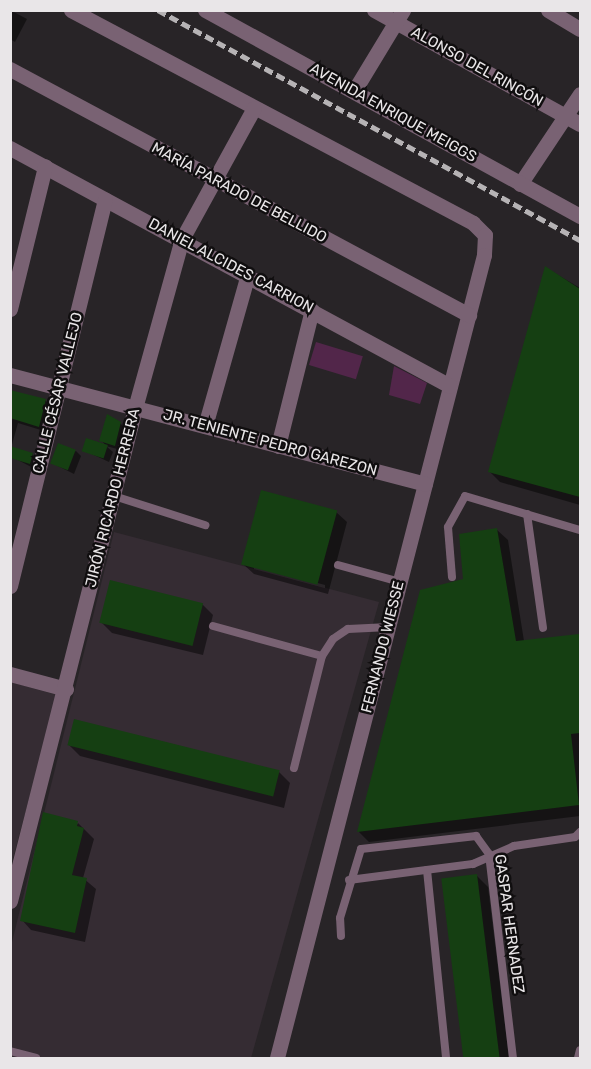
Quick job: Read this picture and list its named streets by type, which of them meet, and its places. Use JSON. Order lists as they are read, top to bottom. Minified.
{"streets":{"street":["ALONSO DEL RINCÓN","AVENIDA ENRIQUE MEIGGS","MARÍA PARADO DE BELLIDO","DANIEL ALCIDES CARRION","CALLE CÉSAR VALLEJO","JR. TENIENTE PEDRO GAREZON","JIRÓN RICARDO HERRERA","FERNANDO WIESSE"],"lane":["GASPAR HERNADEZ"]},"crossings":[["MARÍA PARADO DE BELLIDO","JIRÓN RICARDO HERRERA"],["MARÍA PARADO DE BELLIDO","FERNANDO WIESSE"],["DANIEL ALCIDES CARRION","CALLE CÉSAR VALLEJO"],["DANIEL ALCIDES CARRION","JIRÓN RICARDO HERRERA"],["DANIEL ALCIDES CARRION","FERNANDO WIESSE"],["CALLE CÉSAR VALLEJO","JR. TENIENTE PEDRO GAREZON"],["JR. TENIENTE PEDRO GAREZON","JIRÓN RICARDO HERRERA"],["JR. TENIENTE PEDRO GAREZON","FERNANDO WIESSE"],["JIRÓN RICARDO HERRERA","FERNANDO WIESSE"]]}
